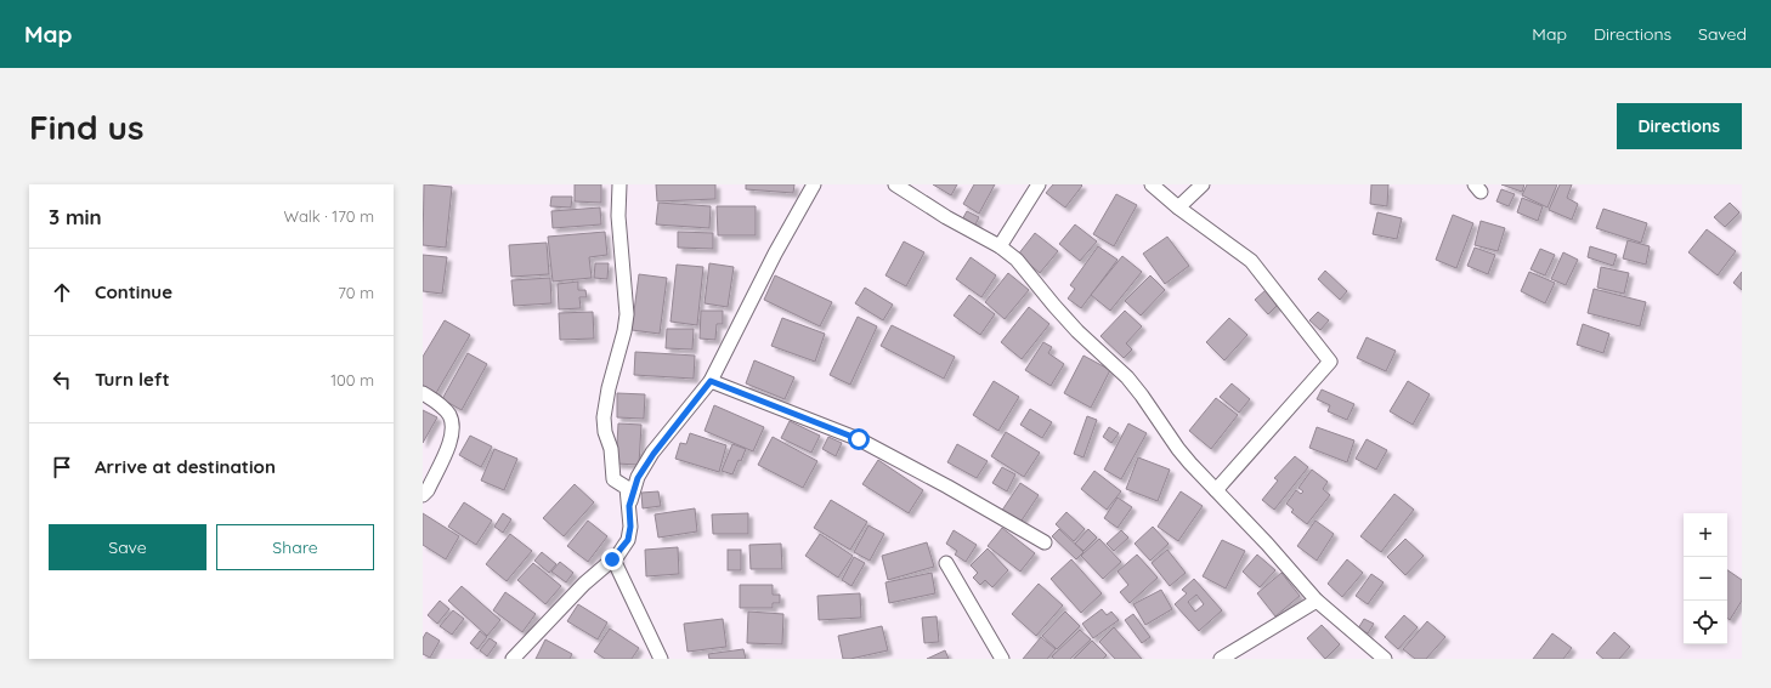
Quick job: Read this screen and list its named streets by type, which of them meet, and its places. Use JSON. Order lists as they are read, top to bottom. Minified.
{"page":{"header":"Map","nav":["Map","Directions","Saved"],"buttons":["Directions",["Save","Share"]],"title":"Find us","heading":["3 min","Walk · 170 m"],"list":[["Continue","70 m"],["Turn left","100 m"],"Arrive at destination"],"map_buttons":["+","−"]}}
